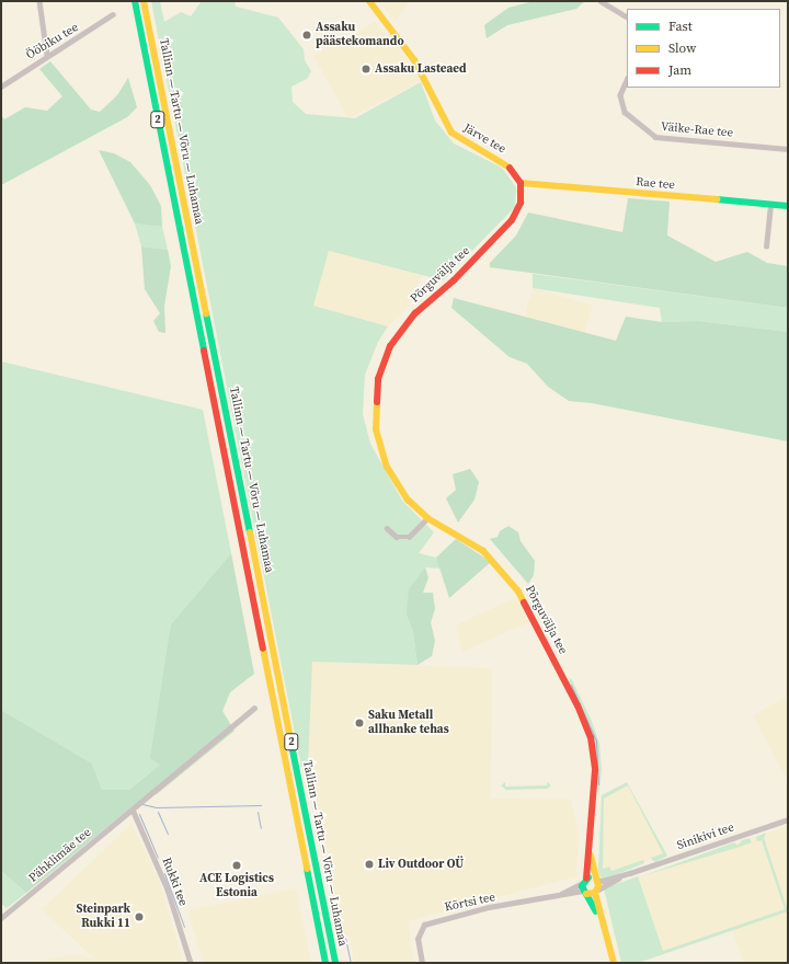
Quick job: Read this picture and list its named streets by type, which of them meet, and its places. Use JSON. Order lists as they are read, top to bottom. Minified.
{"streets":{"main road":["2","Tallinn — Tartu — Võru — Luhamaa","Järve tee","Rae tee","Põrguvälja tee"],"street":["Ööbiku tee","Väike-Rae tee","Sinikivi tee","Pähklimäe tee","Rukki tee","Kõrtsi tee"]},"crossings":[["Järve tee","Rae tee"],["Järve tee","Põrguvälja tee"],["Rae tee","Põrguvälja tee"],["Põrguvälja tee","Sinikivi tee"],["Põrguvälja tee","Kõrtsi tee"],["Pähklimäe tee","Rukki tee"]],"places":["Assaku päästekomando","Assaku Lasteaed","Saku Metall allhanke tehas","Liv Outdoor OÜ","ACE Logistics Estonia","Steinpark Rukki 11"],"legend":["Fast","Slow","Jam"]}
